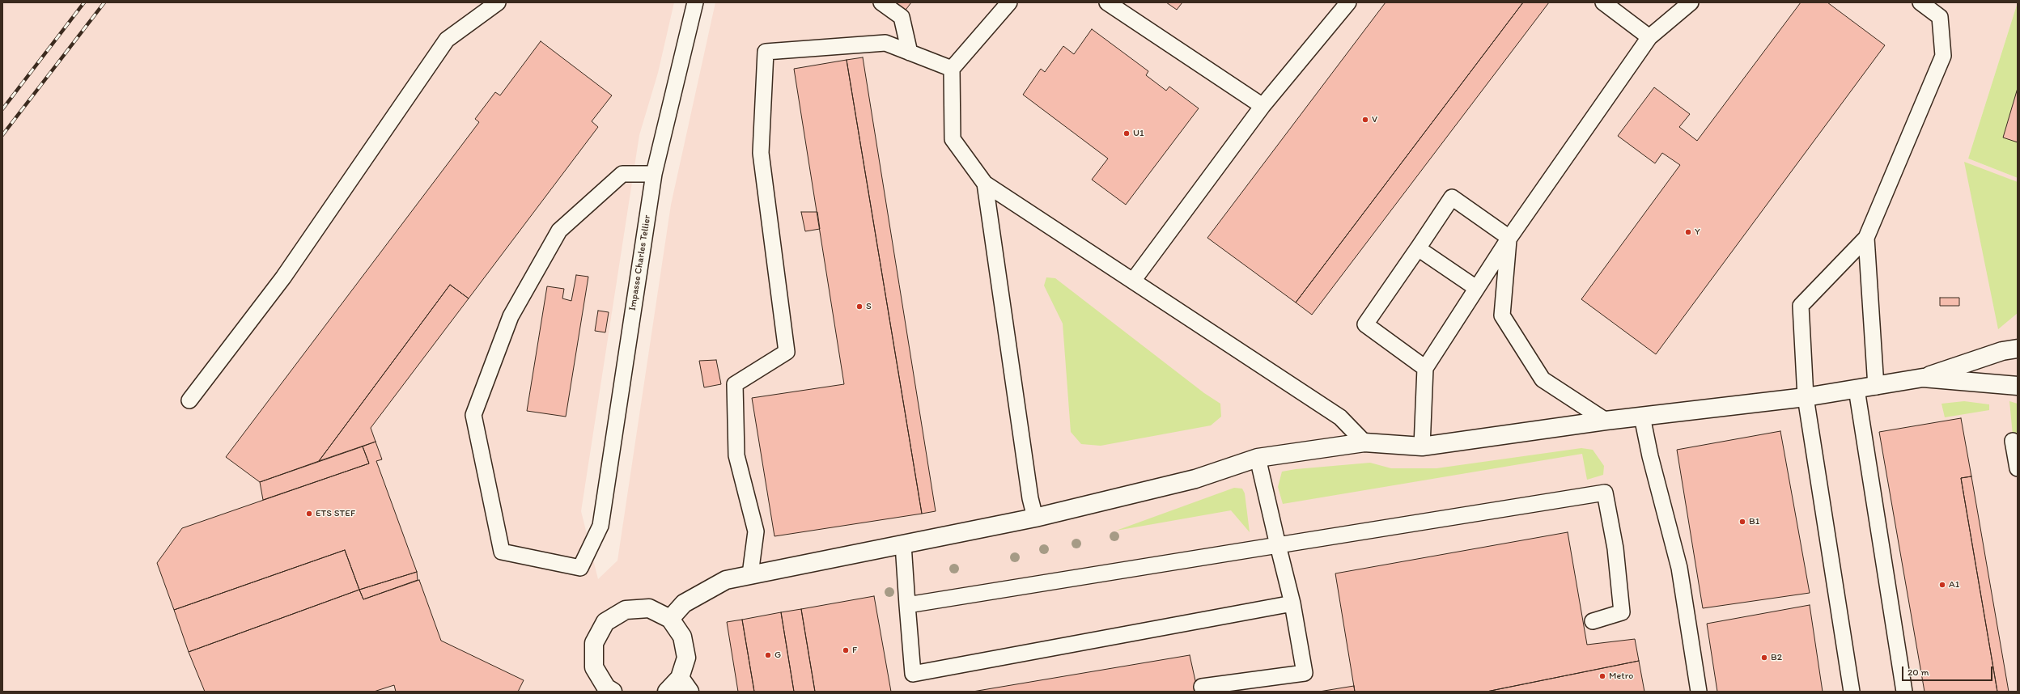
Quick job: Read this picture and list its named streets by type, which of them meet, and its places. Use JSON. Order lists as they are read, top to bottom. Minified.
{"streets":{"lane":["Impasse Charles Tellier"]},"places":["V","U1","Y","S","ETS STEF","B1","A1","F","G","B2","Metro"],"scale_bar":"20 m"}
